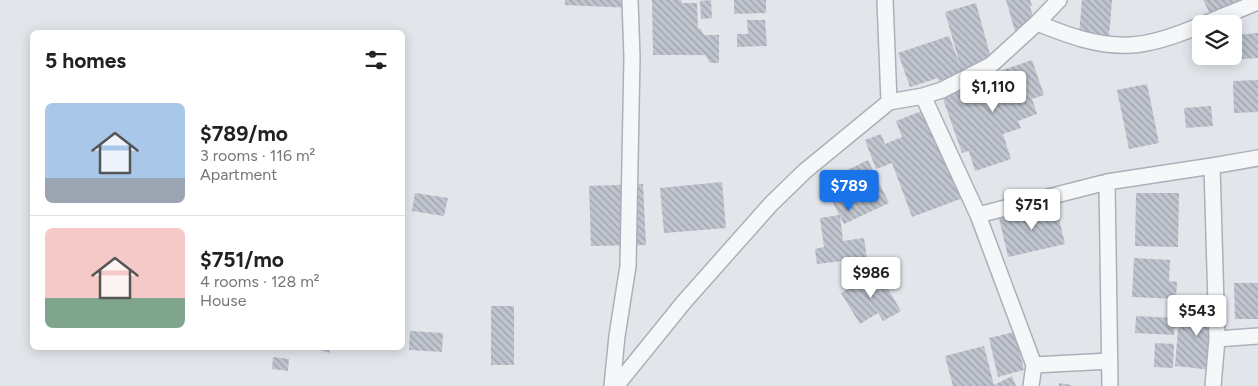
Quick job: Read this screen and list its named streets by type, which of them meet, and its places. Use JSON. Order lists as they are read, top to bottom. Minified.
{"page":{"heading":"5 homes","price":["$1,110","$789","$751","$986","$543"],"list":[{"name":"$789/mo","note":"3 rooms · 116 m² · Apartment"},{"name":"$751/mo","note":"4 rooms · 128 m² · House"}]}}
